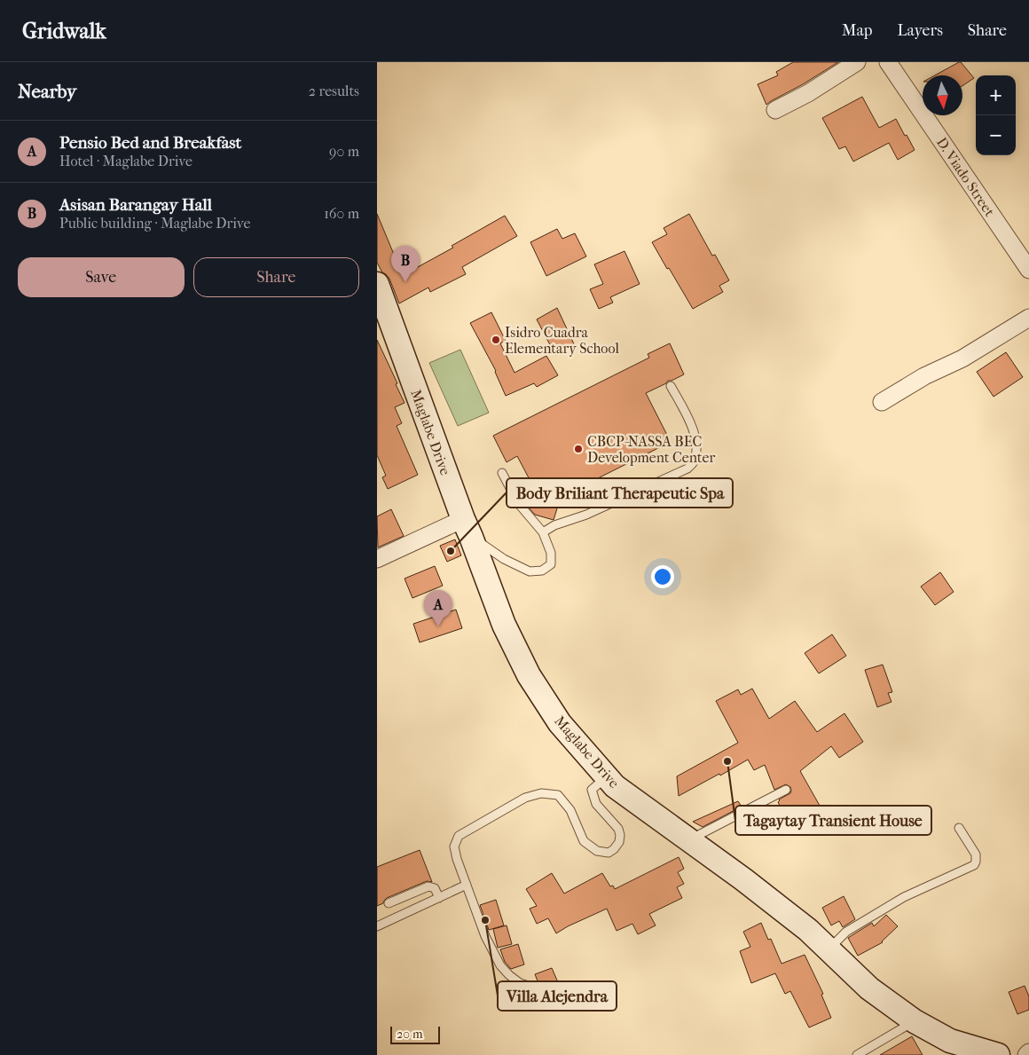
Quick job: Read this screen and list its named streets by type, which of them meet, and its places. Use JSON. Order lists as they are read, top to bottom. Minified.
{"streets":{"main road":["Maglabe Drive"],"street":["D. Viado Street"]},"places":["Isidro Cuadra Elementary School","CBCP-NASSA BEC Development Center","Body Briliant Therapeutic Spa","Tagaytay Transient House","Villa Alejendra"],"scale_bar":"20 m","north":"bottom","page":{"header":"Gridwalk","nav":["Map","Layers","Share"],"heading":["Nearby","2 results"],"map_buttons":["+","−"],"list":[{"mark":"A","name":"Pensio Bed and Breakfast","note":"Hotel · Maglabe Drive","value":"90 m"},{"mark":"B","name":"Asisan Barangay Hall","note":"Public building · Maglabe Drive","value":"160 m"}],"buttons":["Save","Share"],"pins":["B","A"],"scale":"20 m"}}
